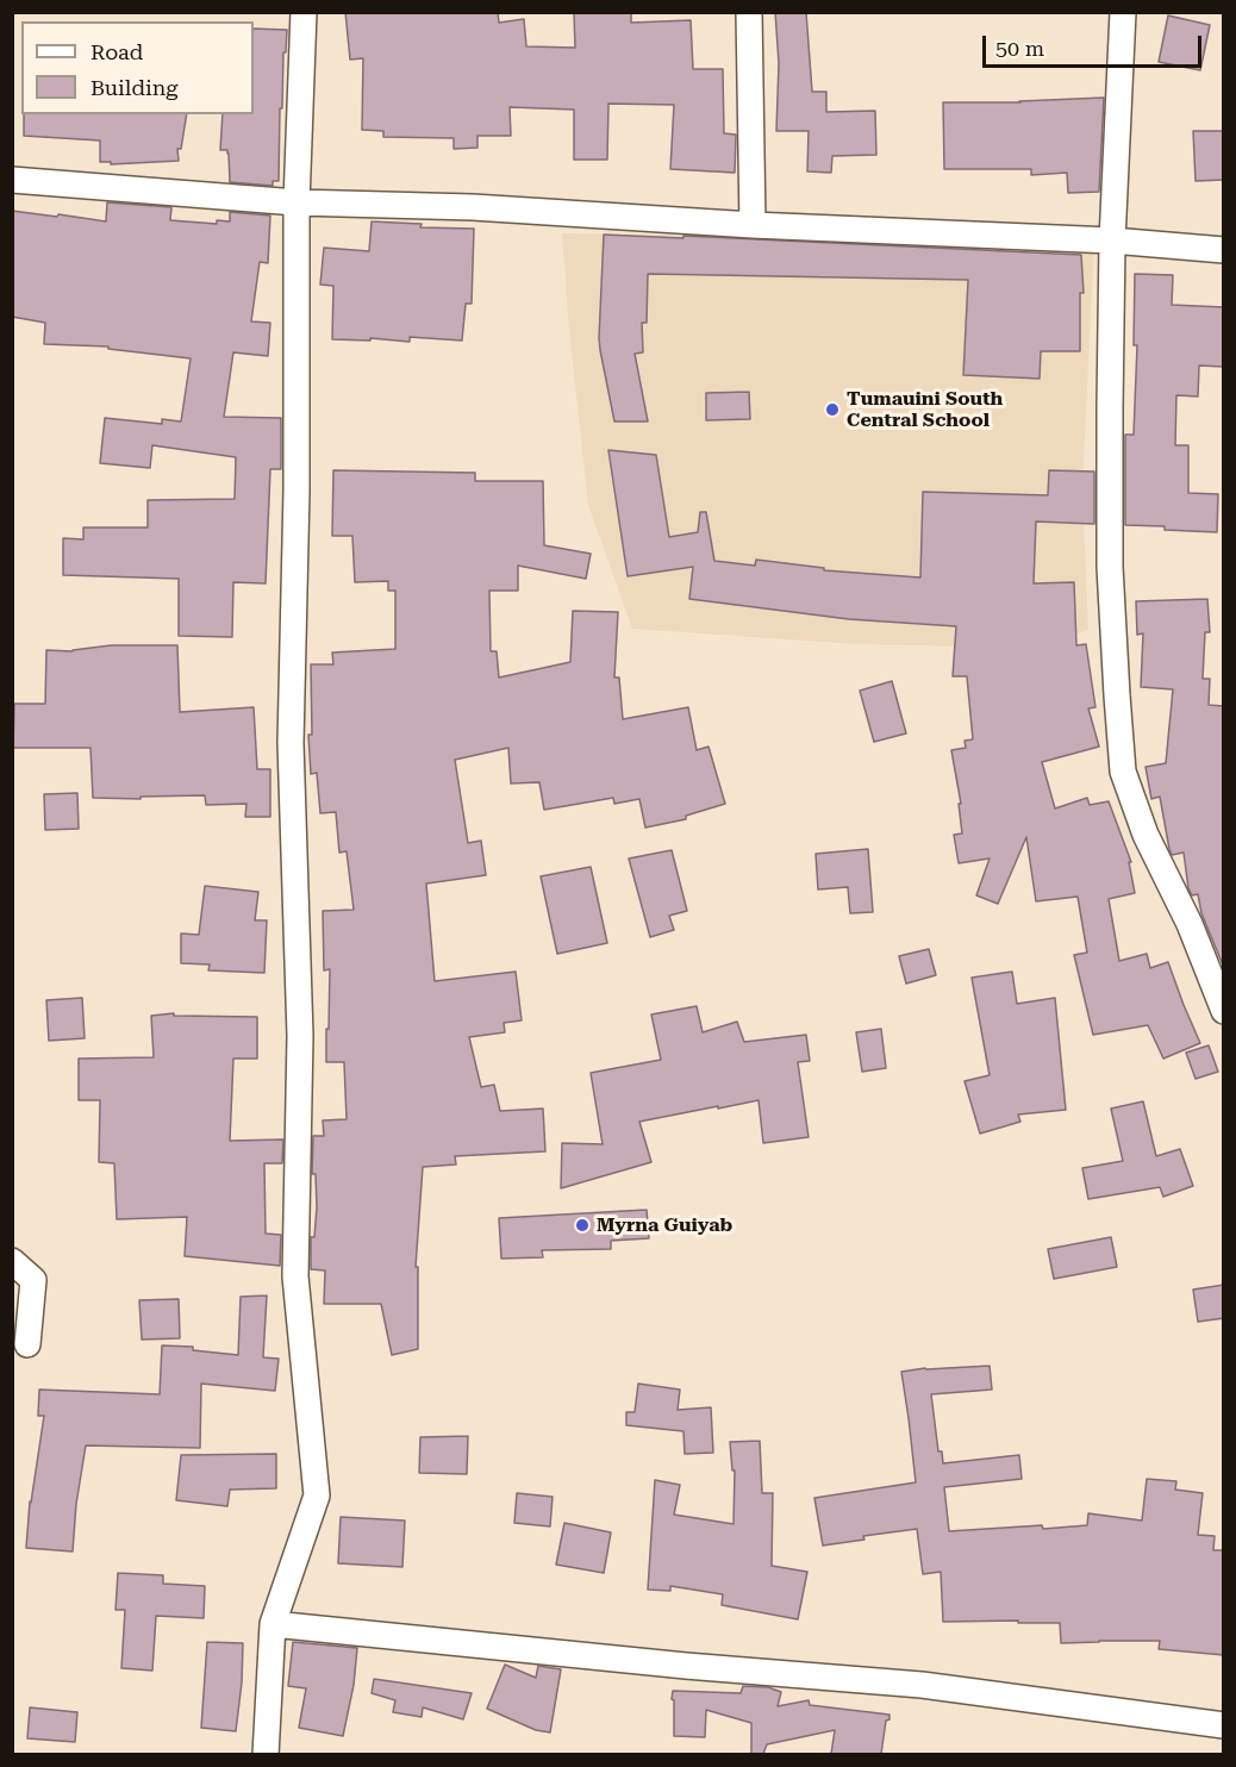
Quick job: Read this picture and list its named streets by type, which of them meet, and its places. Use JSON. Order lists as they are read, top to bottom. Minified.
{"places":["Tumauini South Central School","Myrna Guiyab"],"legend":["Road","Building"],"scale_bar":"50 m"}
